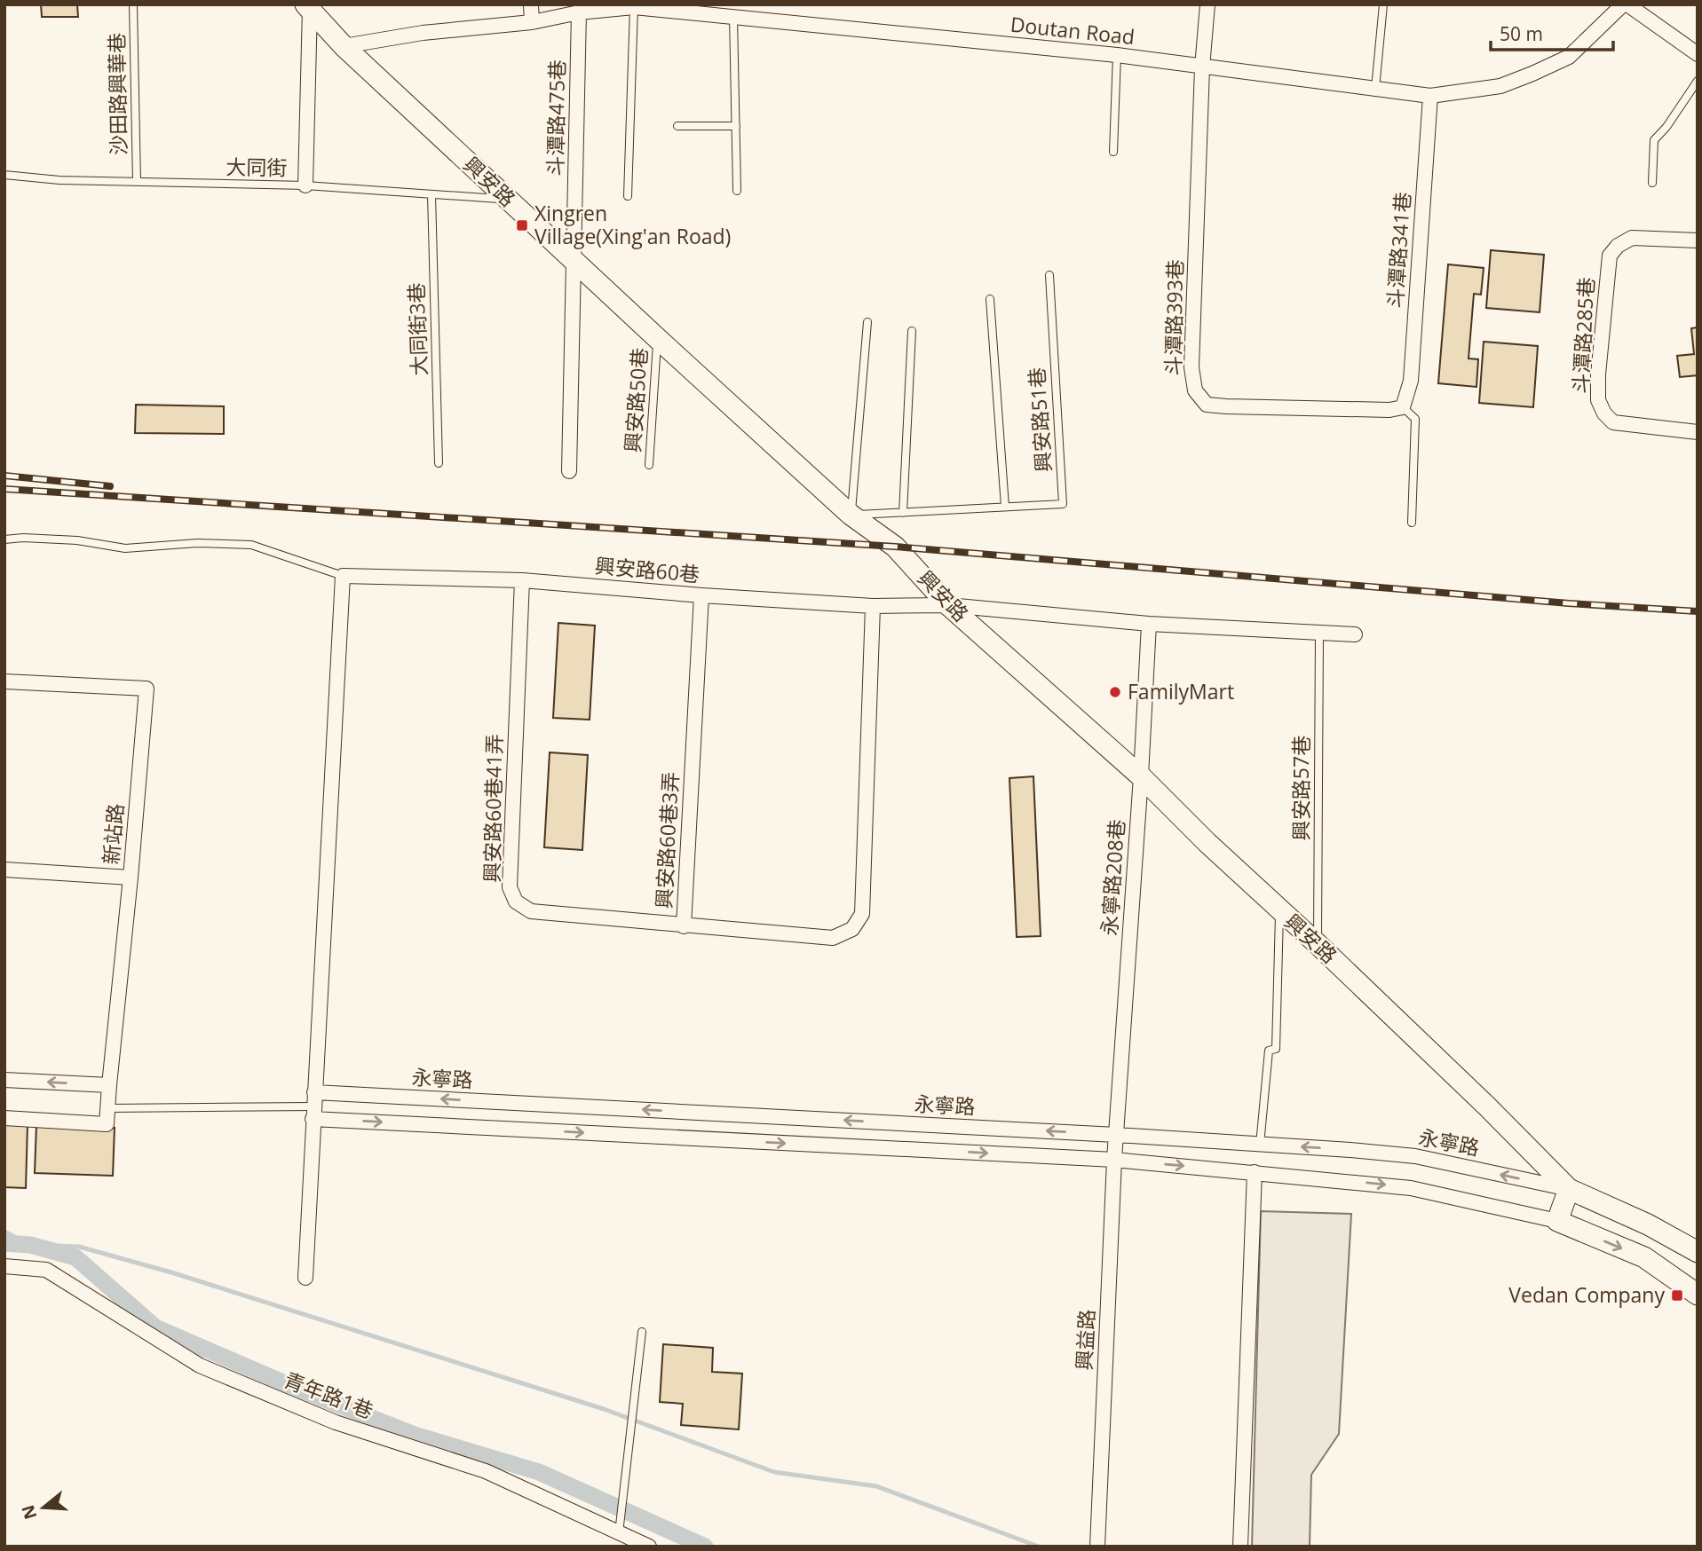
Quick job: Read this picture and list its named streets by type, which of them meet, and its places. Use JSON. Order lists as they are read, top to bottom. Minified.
{"streets":{"street":["Doutan Road","斗潭路475巷","興安路","斗潭路341巷","斗潭路393巷","斗潭路285巷","興安路60巷","興安路60巷41弄","新站路","興安路60巷3弄","永寧路208巷","永寧路","興益路","青年路1巷"],"lane":["沙田路興華巷","大同街","大同街3巷","興安路50巷","興安路51巷","興安路57巷"]},"crossings":[["Doutan Road","斗潭路475巷"],["Doutan Road","興安路"],["Doutan Road","斗潭路341巷"],["Doutan Road","斗潭路393巷"],["沙田路興華巷","大同街"],["斗潭路475巷","興安路"],["大同街","興安路"],["大同街","大同街3巷"],["興安路","興安路50巷"],["興安路","興安路51巷"],["興安路","興安路60巷"],["興安路","興安路57巷"],["興安路","永寧路208巷"],["興安路","永寧路"],["斗潭路341巷","斗潭路393巷"],["興安路60巷","興安路57巷"],["興安路60巷","興安路60巷41弄"],["興安路60巷","興安路60巷3弄"],["興安路60巷","永寧路208巷"],["興安路60巷41弄","興安路60巷3弄"],["永寧路208巷","永寧路"],["永寧路208巷","興益路"],["永寧路","興益路"]],"places":{"transit":["Xingren Village(Xing'an Road)","Vedan Company"],"other":["FamilyMart"]},"scale_bar":"50 m","north":"left"}
